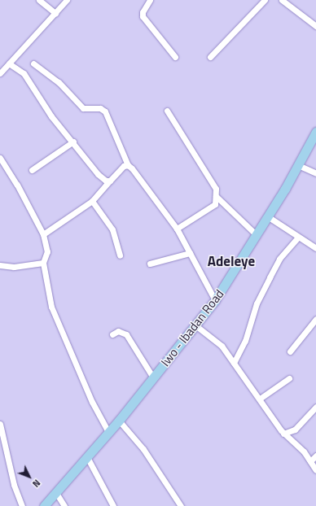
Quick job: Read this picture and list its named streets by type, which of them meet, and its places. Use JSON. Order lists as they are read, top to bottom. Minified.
{"streets":{"main road":["Iwo - Ibadan Road"]},"districts":["Adeleye"],"north":"bottom right"}
